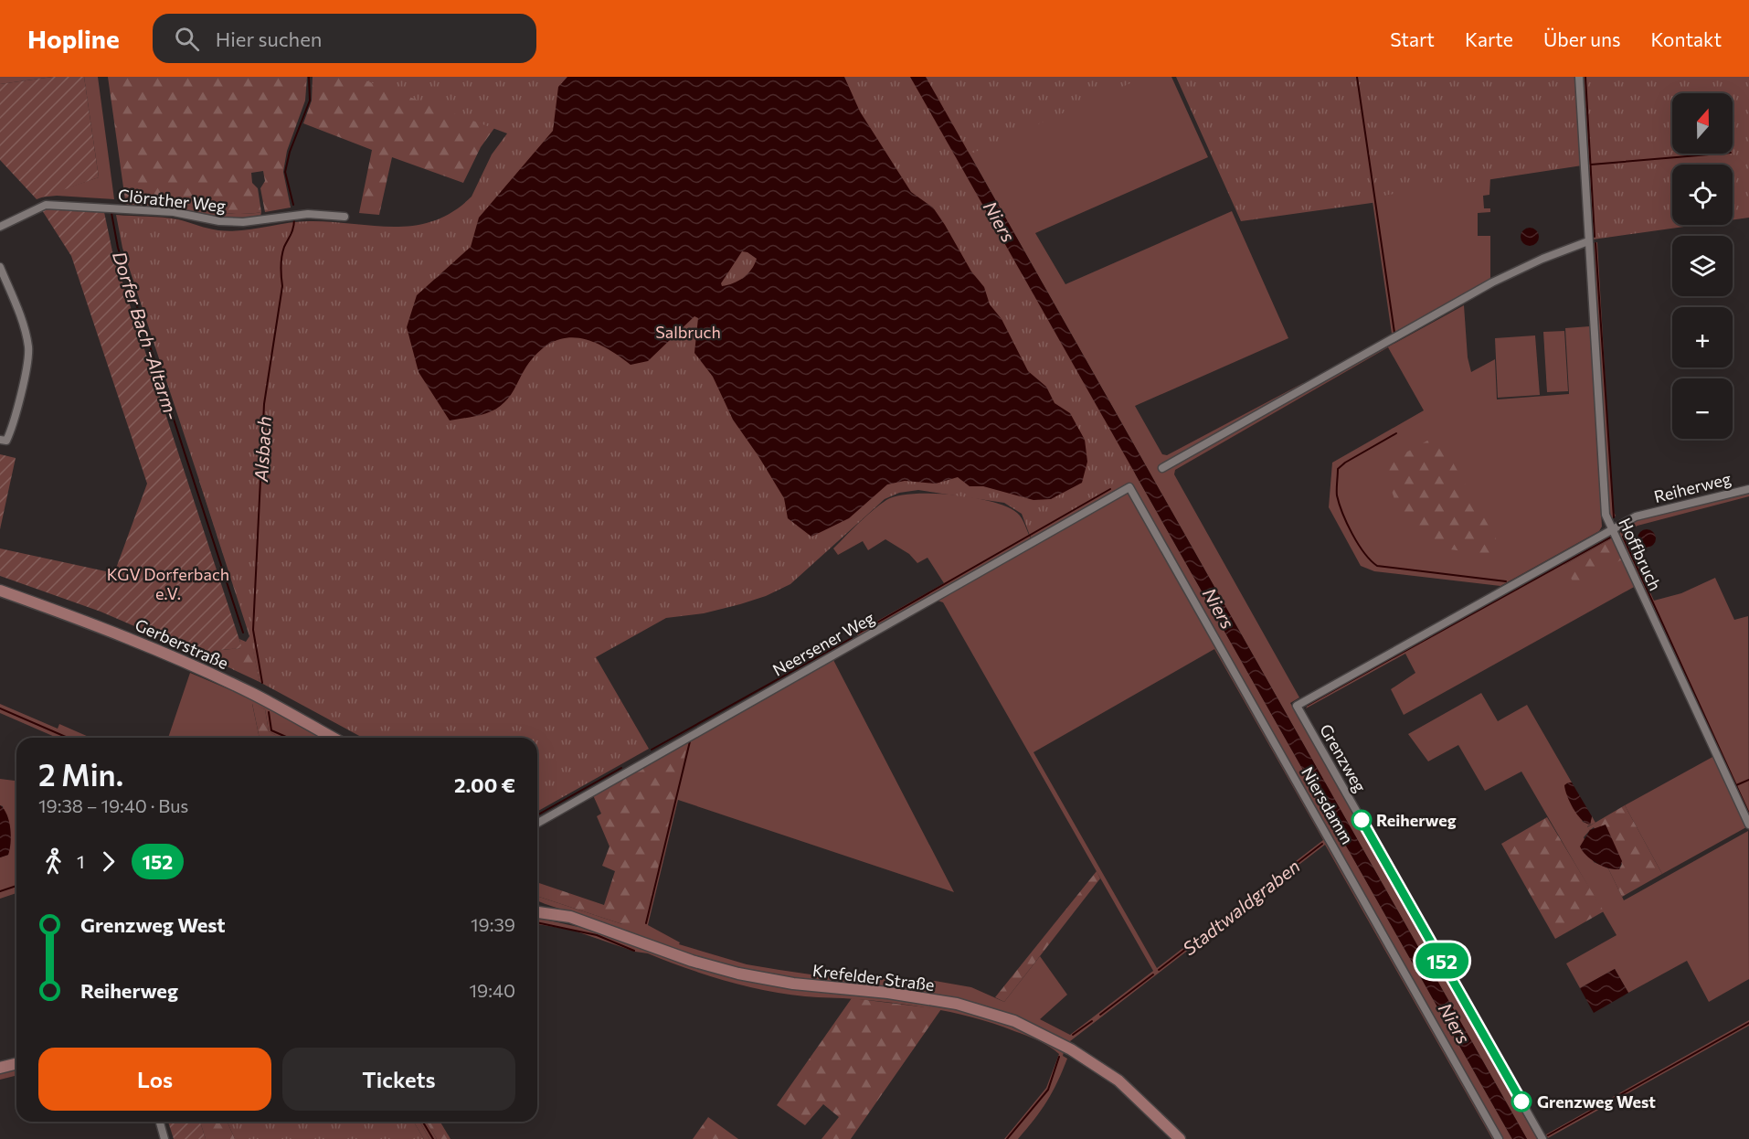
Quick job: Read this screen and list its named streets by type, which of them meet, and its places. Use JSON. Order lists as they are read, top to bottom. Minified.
{"streets":{"main road":["Gerberstraße","Krefelder Straße"],"street":["Clörather Weg","Reiherweg","Hoffbruch","Neersener Weg","Grenzweg","Niersdamm"]},"crossings":[["Reiherweg","Hoffbruch"],["Reiherweg","Grenzweg"],["Neersener Weg","Niersdamm"]],"water":["Niers","Dorfer Bach -Altarm-","Alsbach","Stadtwaldgraben"],"parks":["Salbruch","KGV Dorferbach e.V."],"places":["Reiherweg","Grenzweg West"],"lines":["bus line 152"],"north":"top","page":{"header":"Hopline","search":"Hier suchen","nav":["Start","Karte","Über uns","Kontakt"],"on_map":"152","map_buttons":["+","−"],"heading":["2 Min.","19:38 – 19:40 · Bus","2.00 €"],"legs":["1","152"],"list":[{"name":"Grenzweg West","value":"19:39"},{"name":"Reiherweg","value":"19:40"}],"buttons":["Los","Tickets"]}}
